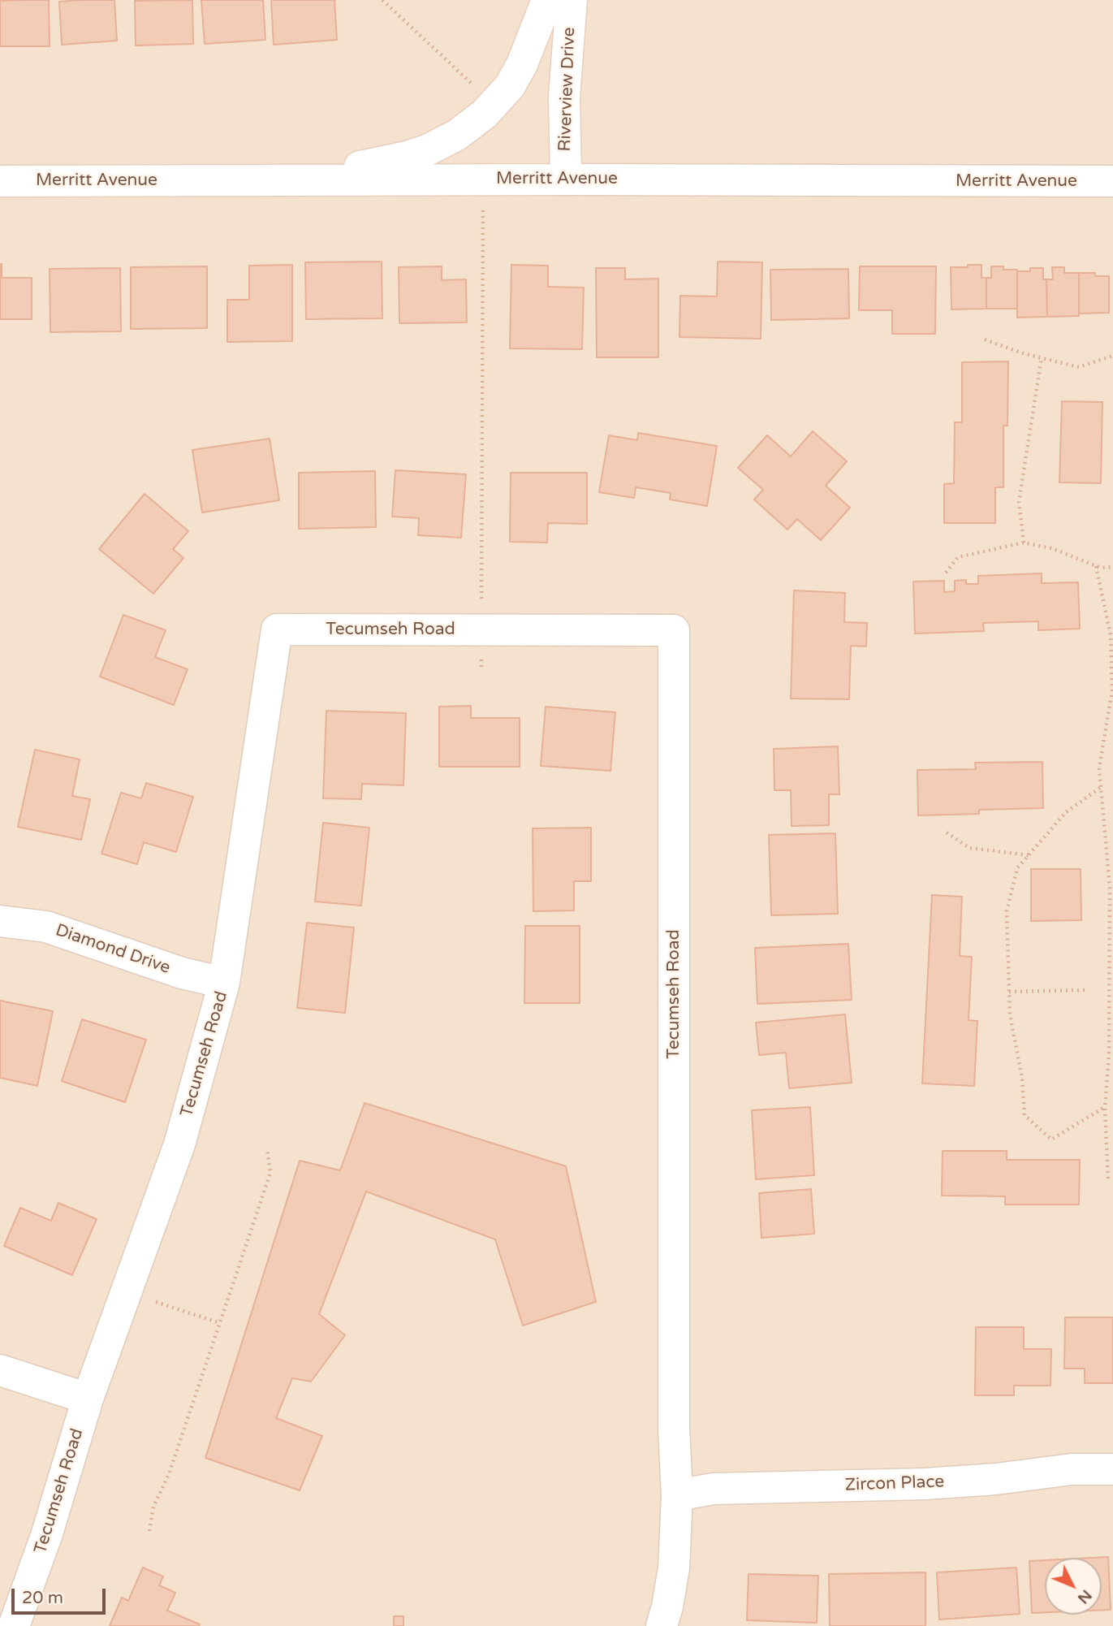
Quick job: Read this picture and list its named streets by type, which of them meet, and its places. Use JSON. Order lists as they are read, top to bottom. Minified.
{"streets":{"street":["Riverview Drive","Merritt Avenue","Tecumseh Road","Diamond Drive","Zircon Place"]},"crossings":[["Riverview Drive","Merritt Avenue"],["Tecumseh Road","Diamond Drive"],["Tecumseh Road","Zircon Place"]],"scale_bar":"20 m","north":"bottom right"}
